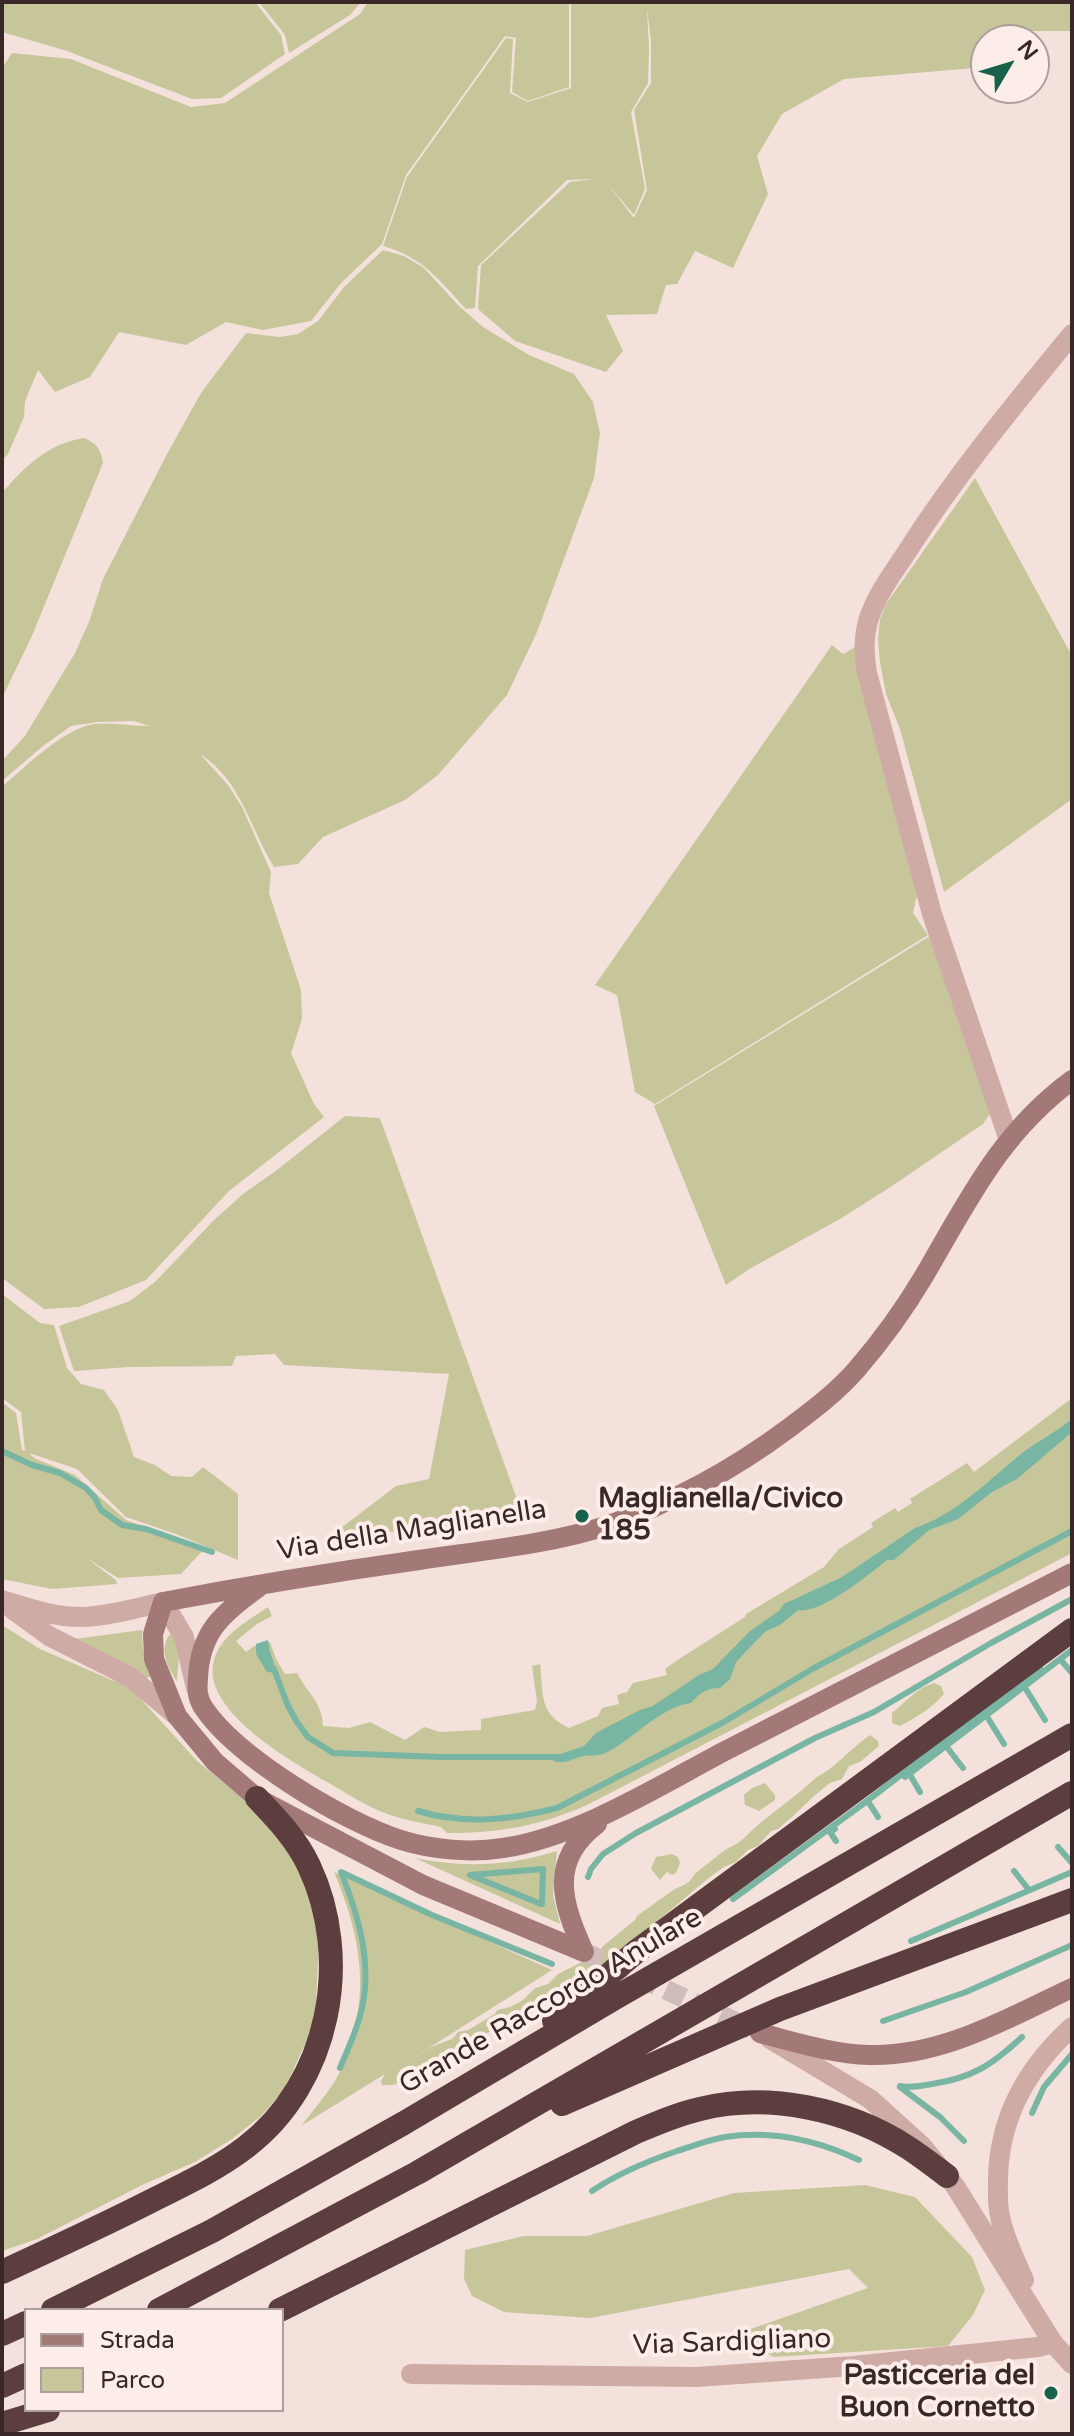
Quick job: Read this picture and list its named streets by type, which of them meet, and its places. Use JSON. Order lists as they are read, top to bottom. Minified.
{"streets":{"highway":["Grande Raccordo Anulare"],"main road":["Via della Maglianella"],"street":["Via Sardigliano"]},"places":["Maglianella/Civico 185","Pasticceria del Buon Cornetto"],"legend":["Strada","Parco"],"north":"top right"}
